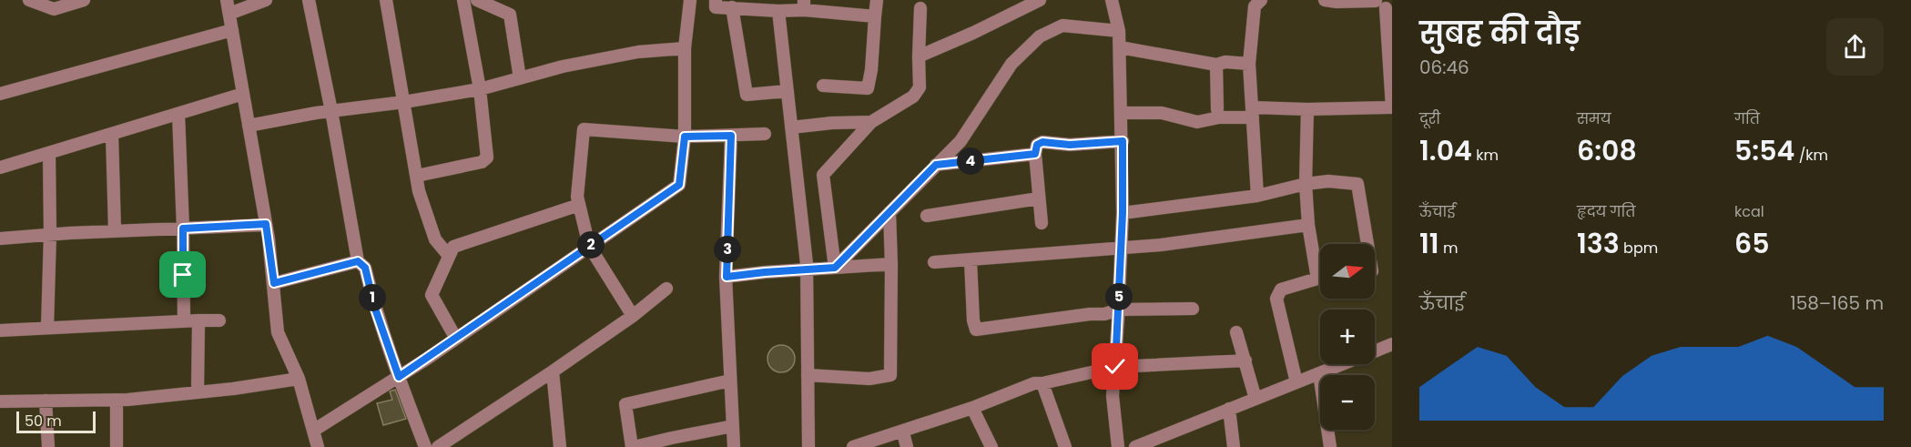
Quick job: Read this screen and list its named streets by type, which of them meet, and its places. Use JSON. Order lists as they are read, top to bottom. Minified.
{"scale_bar":"50 m","north":"right","page":{"heading":["सुबह की दौड़","06:46"],"stats":[["दूरी","1.04 km"],["समय","6:08"],["गति","5:54 /km"],["ऊँचाई","11 m"],["हृदय गति","133 bpm"],["kcal","65"]],"pins":["4","2","3","5","1"],"map_buttons":["+","−"],"chart":["ऊँचाई","158–165 m"],"scale":"50 m"}}
